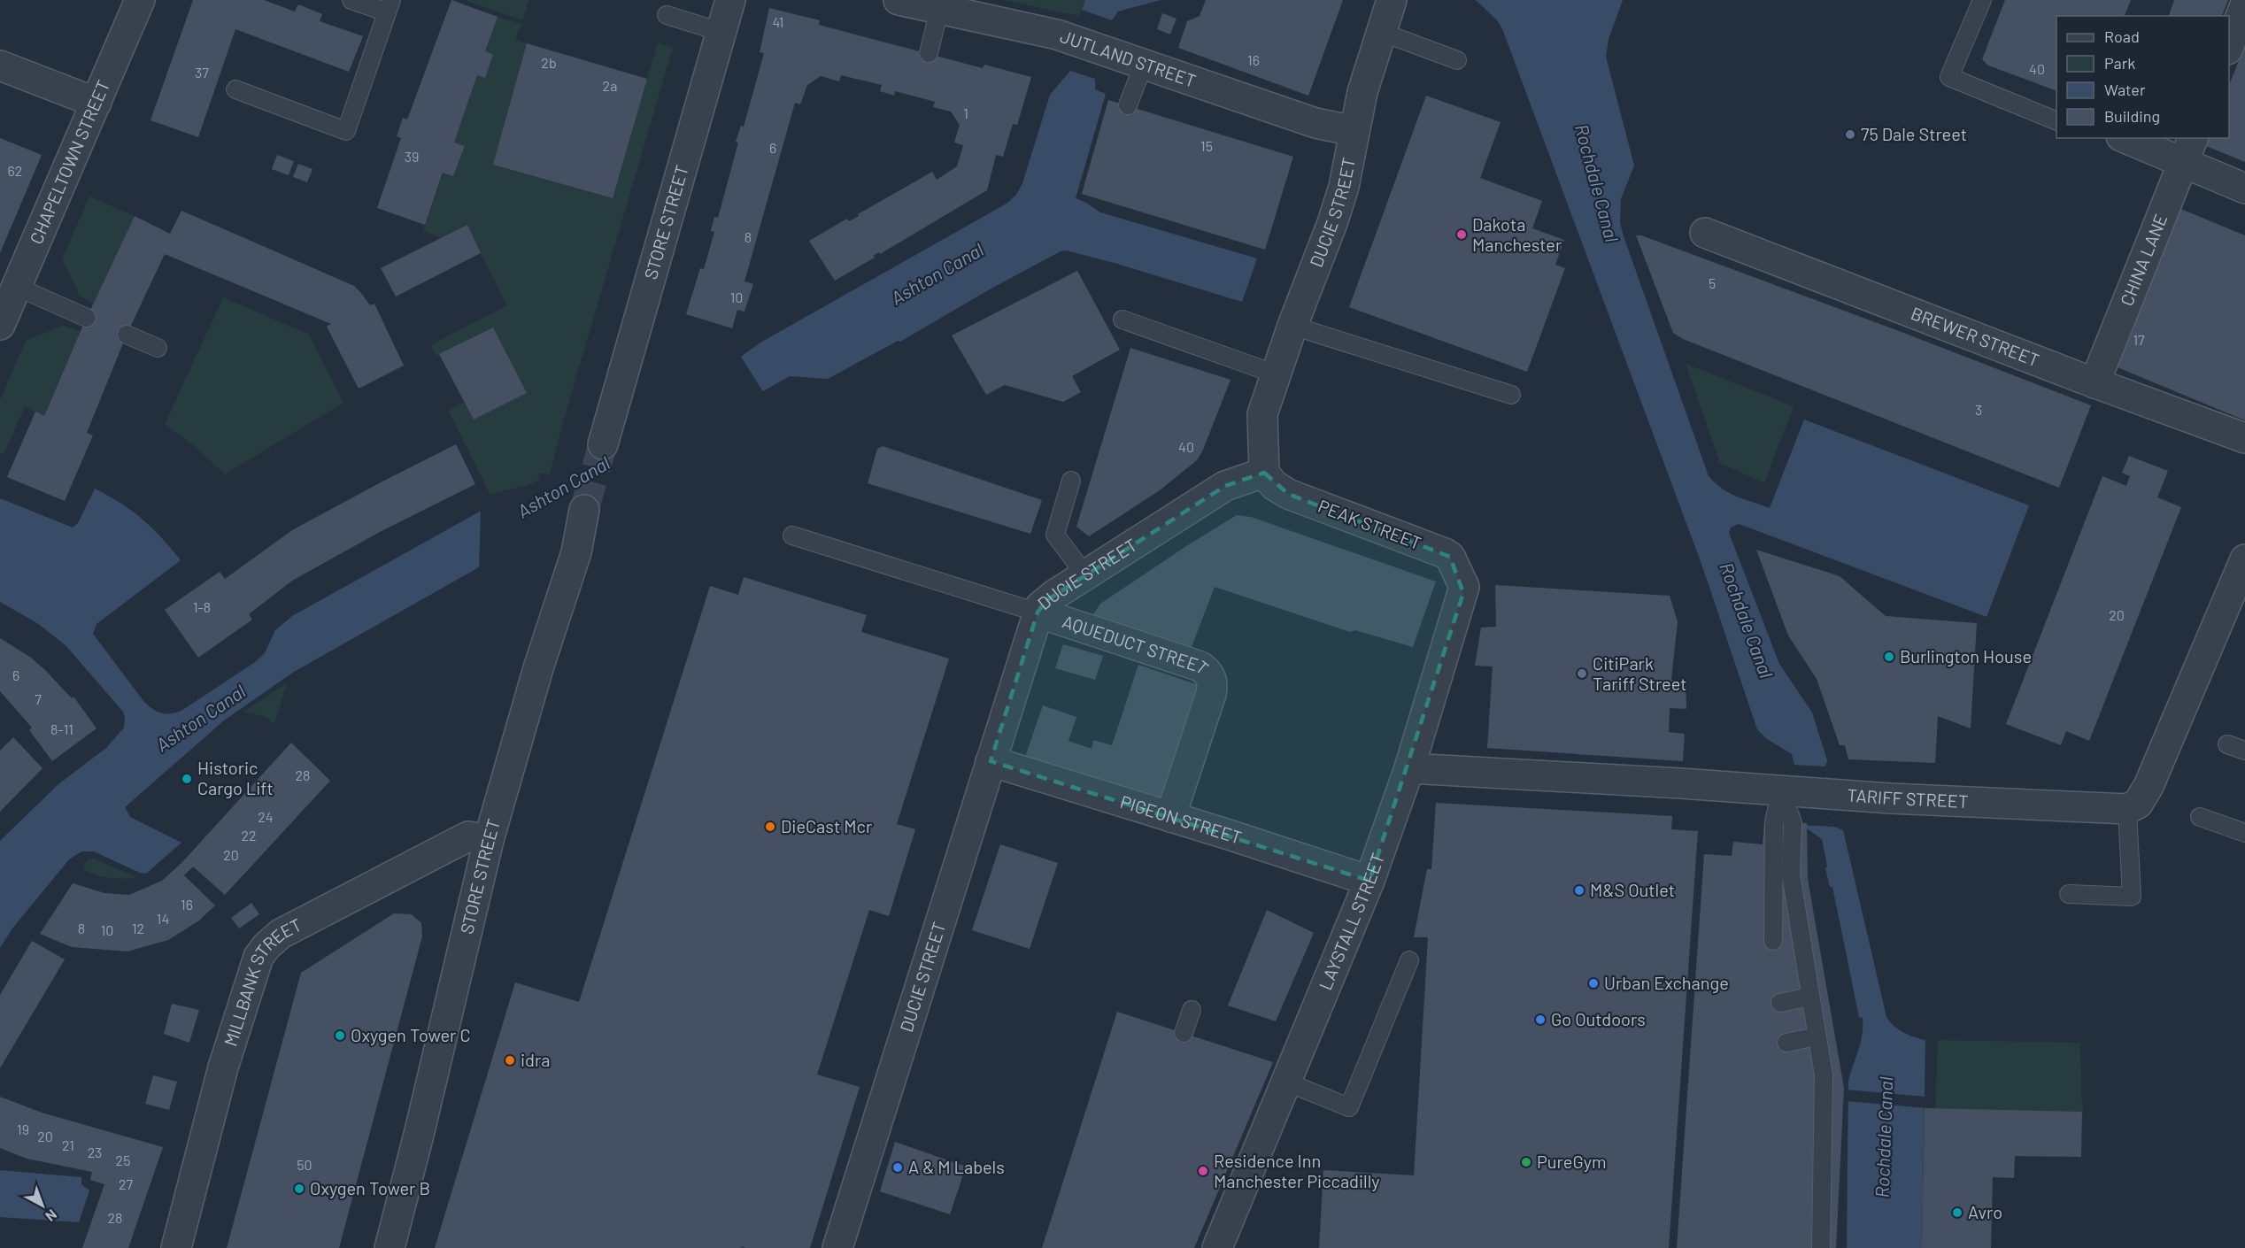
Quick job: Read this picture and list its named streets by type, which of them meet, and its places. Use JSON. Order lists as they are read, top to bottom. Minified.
{"streets":{"street":["JUTLAND STREET","CHAPELTOWN STREET","DUCIE STREET","STORE STREET","CHINA LANE","BREWER STREET","PEAK STREET","AQUEDUCT STREET","TARIFF STREET","PIGEON STREET","LAYSTALL STREET","MILLBANK STREET"]},"crossings":[["JUTLAND STREET","DUCIE STREET"],["DUCIE STREET","PEAK STREET"],["DUCIE STREET","AQUEDUCT STREET"],["DUCIE STREET","PIGEON STREET"],["STORE STREET","MILLBANK STREET"],["CHINA LANE","BREWER STREET"],["PEAK STREET","LAYSTALL STREET"],["AQUEDUCT STREET","PIGEON STREET"],["TARIFF STREET","LAYSTALL STREET"],["PIGEON STREET","LAYSTALL STREET"]],"water":["Rochdale Canal","Ashton Canal"],"places":["75 Dale Street","Dakota Manchester","Burlington House","CitiPark Tariff Street","Historic Cargo Lift","DieCast Mcr","M&S Outlet","Urban Exchange","Go Outdoors","Oxygen Tower C","idra","PureGym","A & M Labels","Residence Inn Manchester Piccadilly","Oxygen Tower B","Avro"],"house_numbers":["41","16","2b","40","37","2a","1","15","6","39","62","8","5","10","17","3","40","1-8","20","6","7","8-11","28","24","22","20","16","14","8","12","10","19","20","21","23","25","50","27","28"],"legend":["Road","Park","Water","Building"],"north":"bottom right"}
